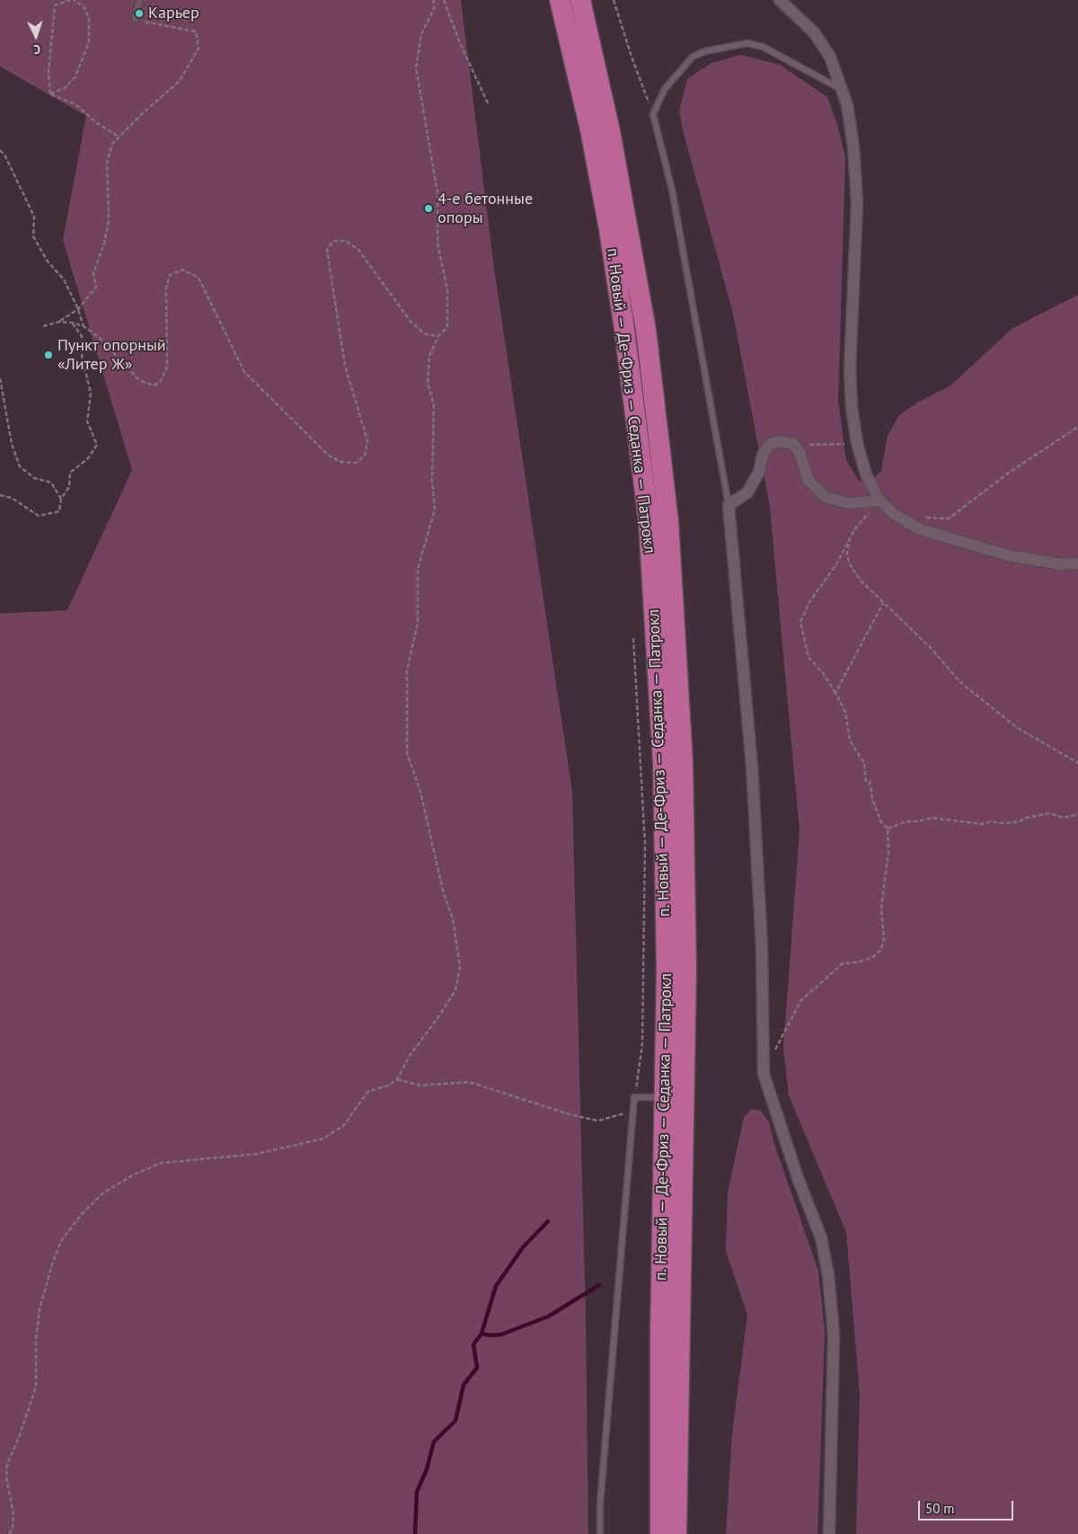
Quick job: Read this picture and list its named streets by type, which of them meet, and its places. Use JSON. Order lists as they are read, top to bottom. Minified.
{"streets":{"highway":["п. Новый — Де-Фриз — Седанка — Патрокл"]},"places":["Карьер","4-е бетонные опоры","Пункт опорный «Литер Ж»"],"scale_bar":"50 m","north":"bottom"}
